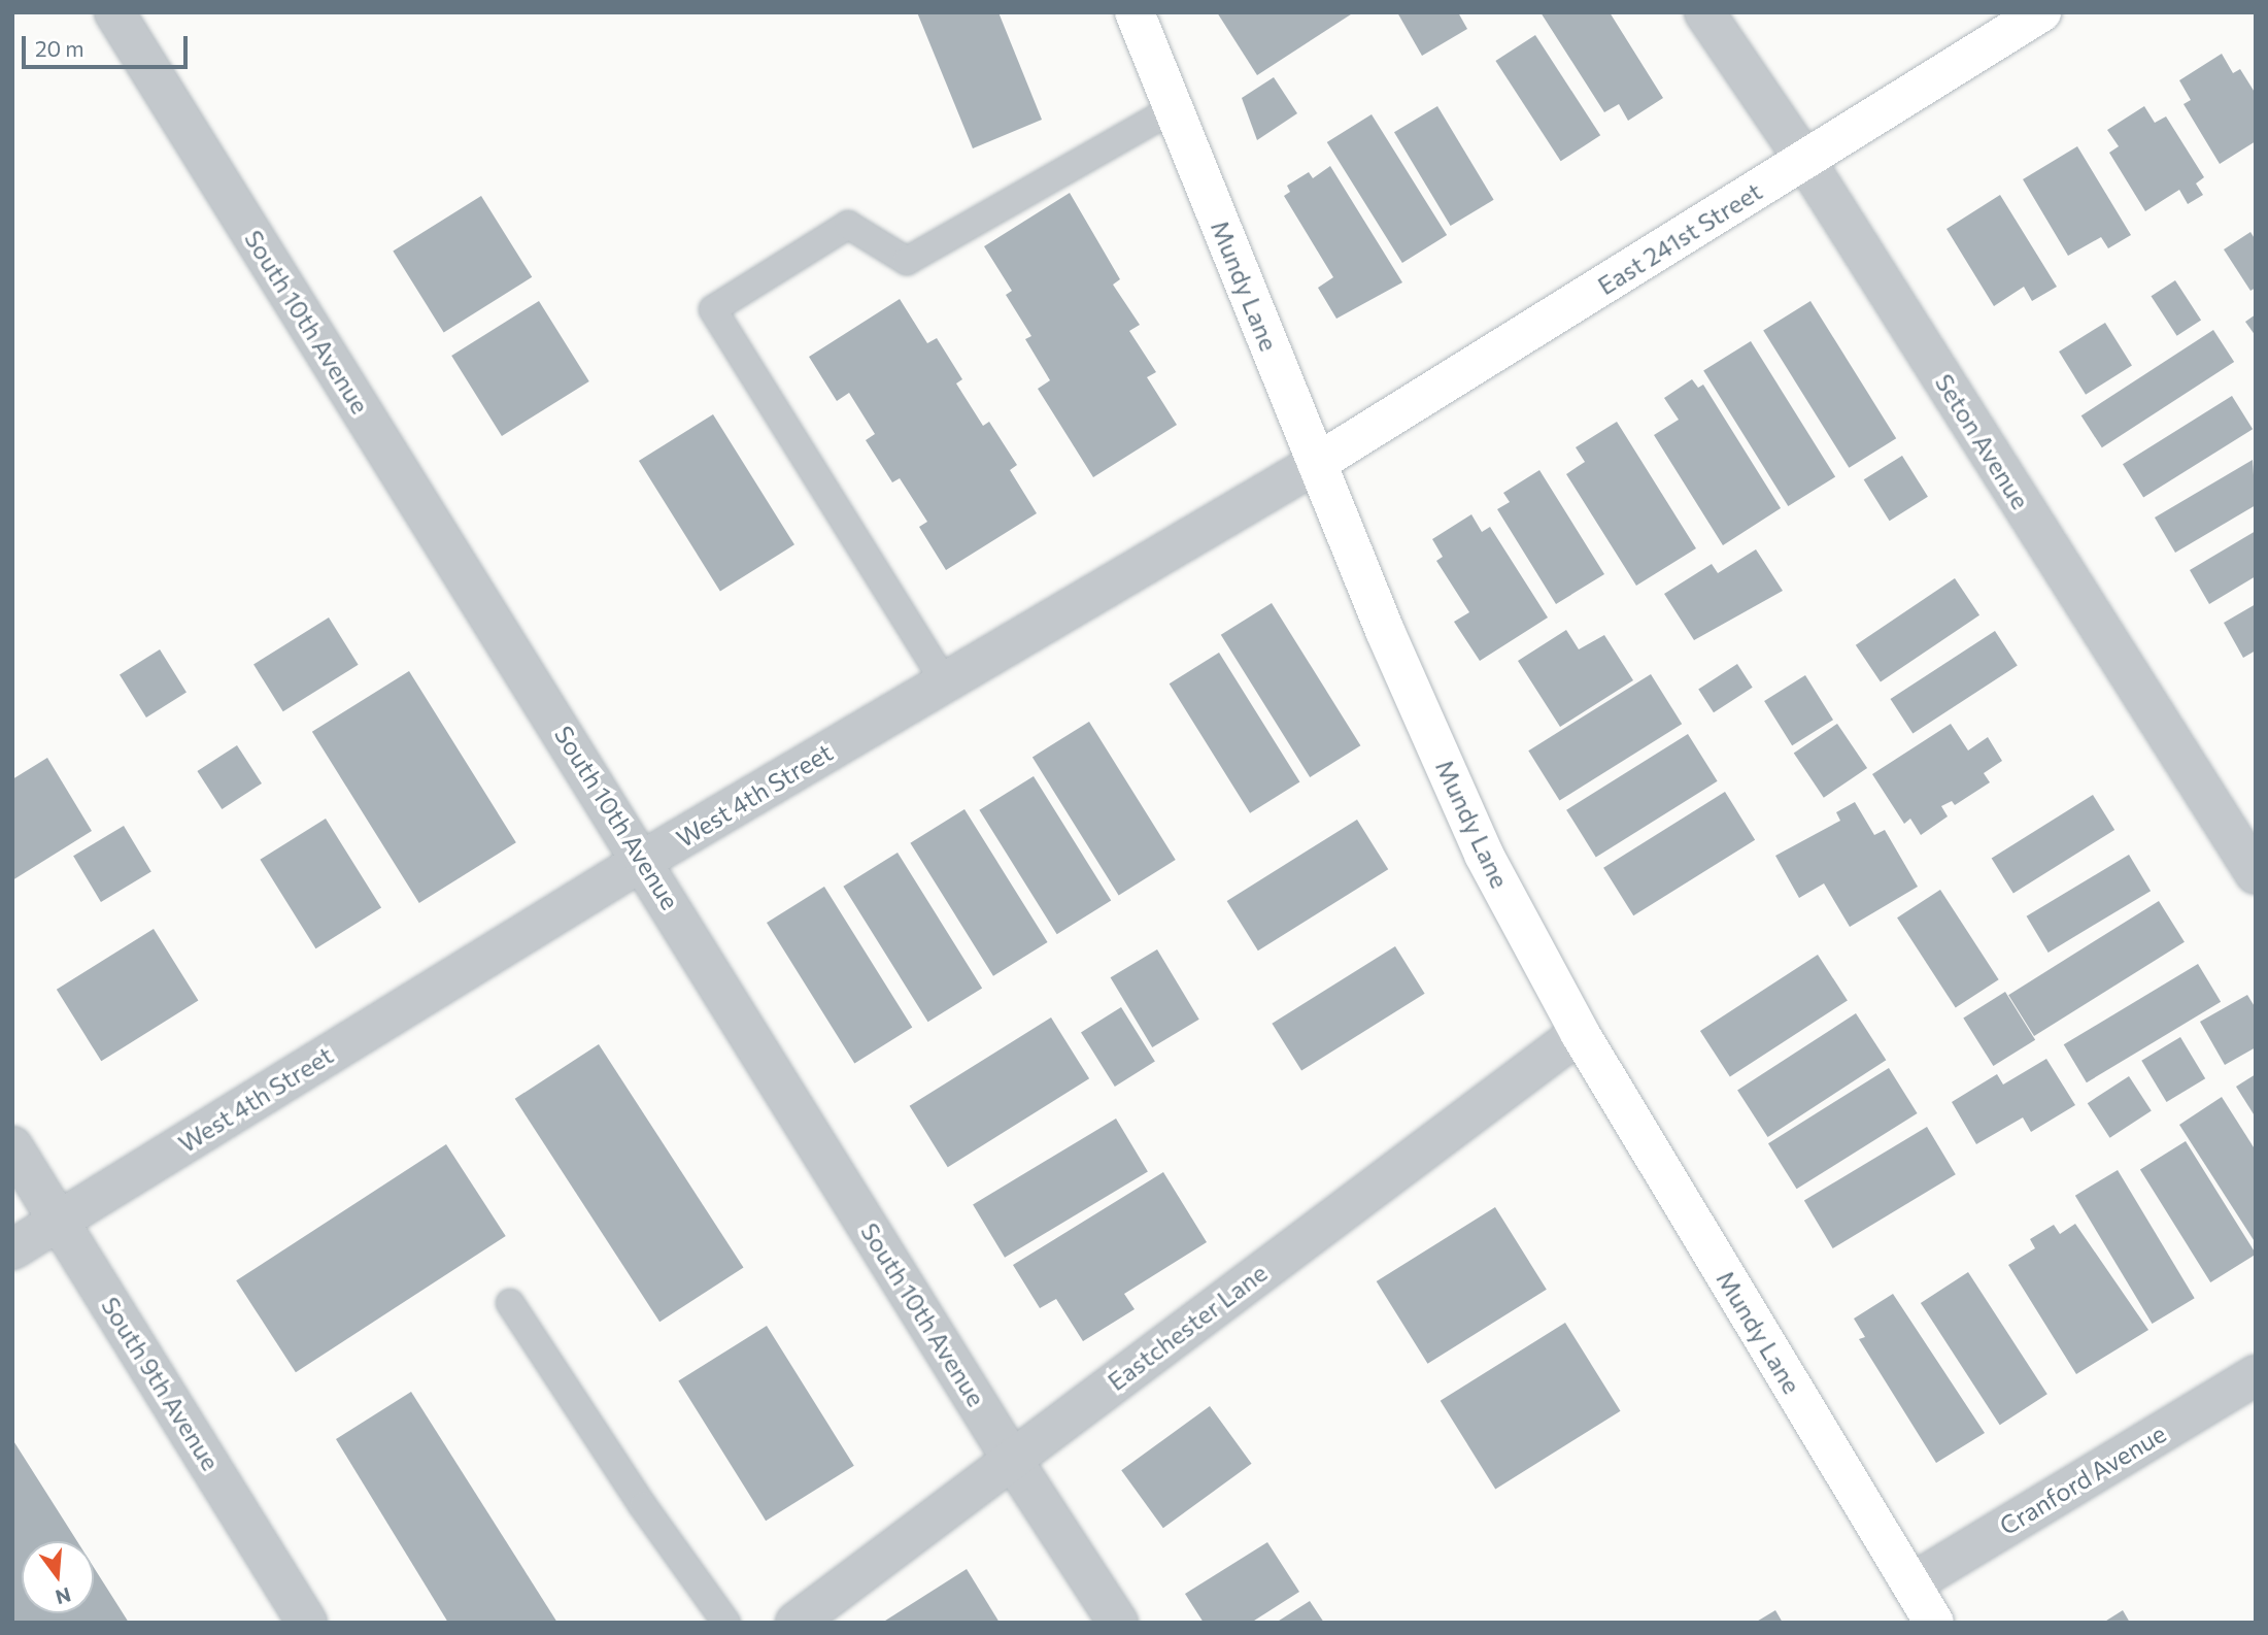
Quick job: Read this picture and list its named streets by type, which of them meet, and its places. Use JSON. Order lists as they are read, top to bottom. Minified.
{"streets":{"street":["East 241st Street","Mundy Lane","South 10th Avenue","Seton Avenue","West 4th Street","Eastchester Lane","South 9th Avenue","Cranford Avenue"]},"crossings":[["East 241st Street","Mundy Lane"],["East 241st Street","Seton Avenue"],["East 241st Street","West 4th Street"],["Mundy Lane","West 4th Street"],["Mundy Lane","Eastchester Lane"],["Mundy Lane","Cranford Avenue"],["South 10th Avenue","West 4th Street"],["South 10th Avenue","Eastchester Lane"],["West 4th Street","South 9th Avenue"]],"scale_bar":"20 m","north":"bottom"}
